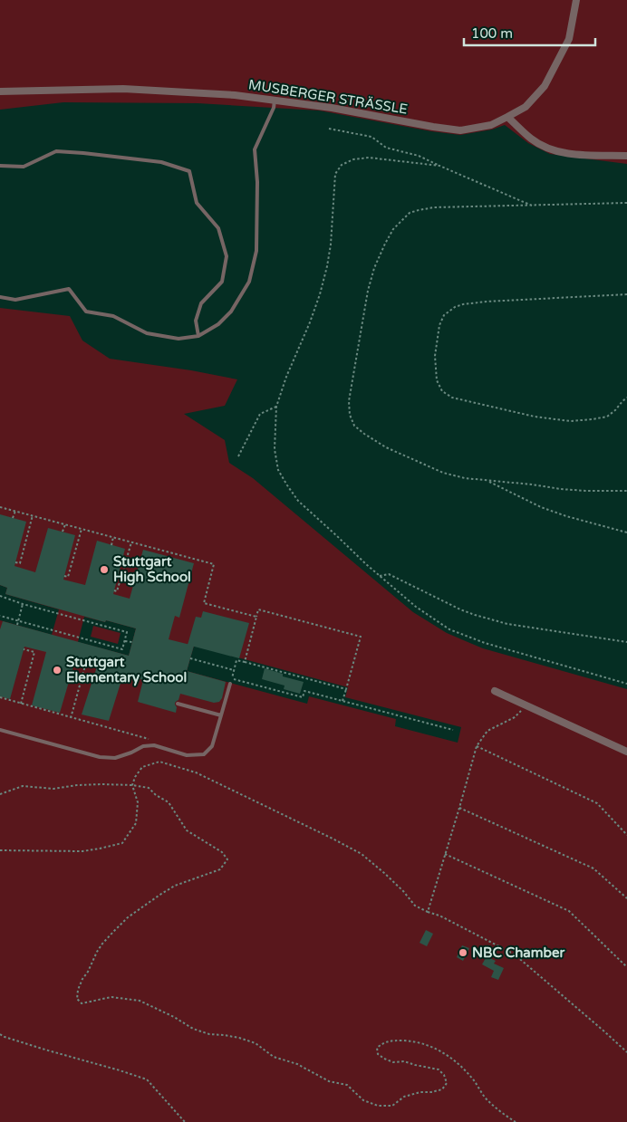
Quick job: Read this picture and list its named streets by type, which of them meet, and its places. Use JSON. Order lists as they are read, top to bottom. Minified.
{"streets":{"street":["MUSBERGER STRÄSSLE"]},"places":["Stuttgart High School","Stuttgart Elementary School","NBC Chamber"],"scale_bar":"100 m"}
